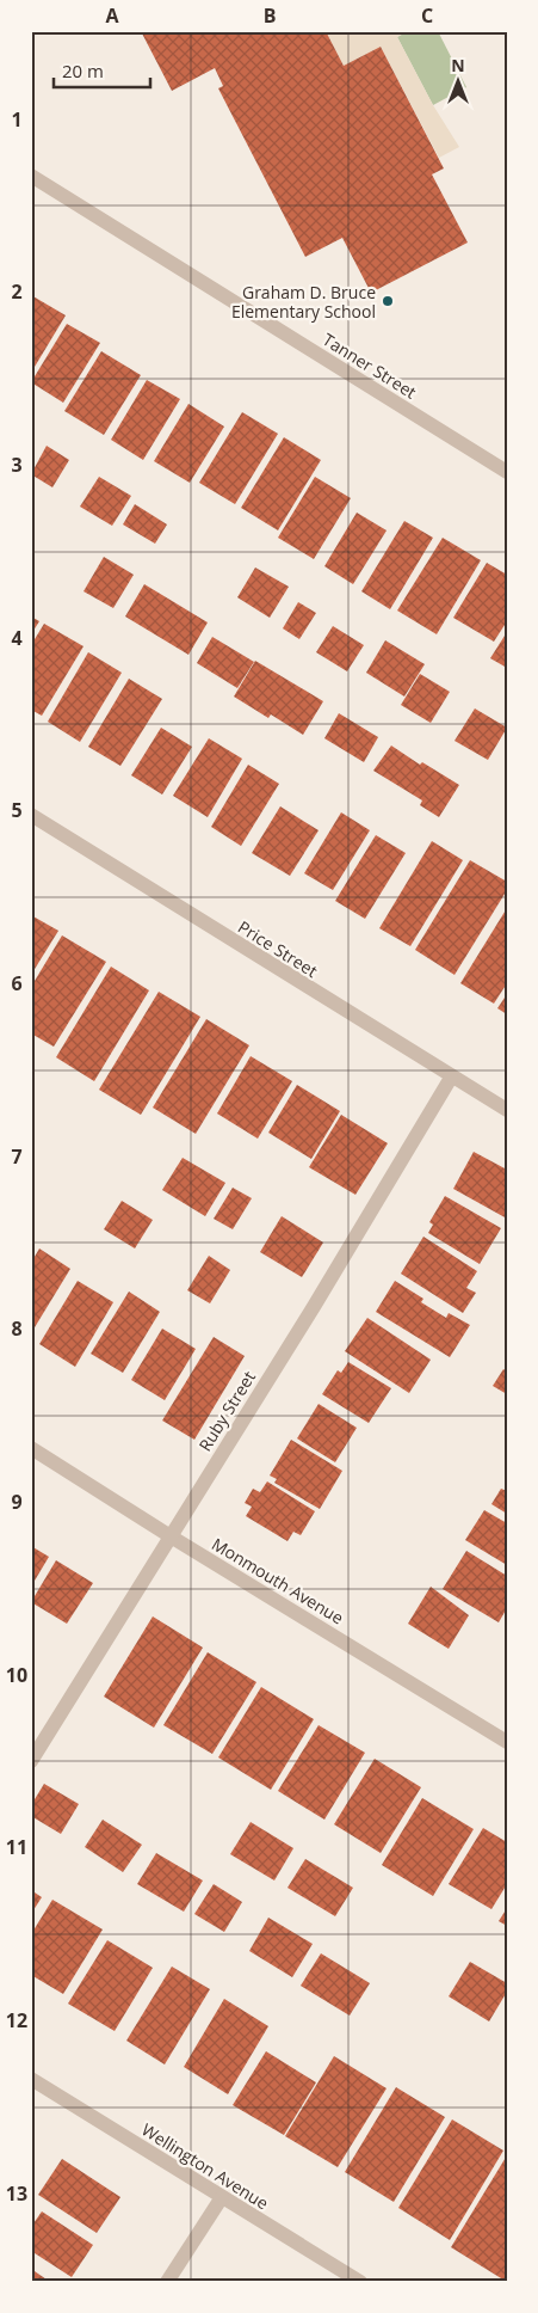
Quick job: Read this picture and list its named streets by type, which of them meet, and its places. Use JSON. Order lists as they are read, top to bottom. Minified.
{"streets":{"street":["Tanner Street","Price Street","Ruby Street","Monmouth Avenue","Wellington Avenue"]},"crossings":[["Price Street","Ruby Street"],["Ruby Street","Monmouth Avenue"]],"places":["Graham D. Bruce Elementary School"],"scale_bar":"20 m","north":"top","grid":{"columns":["A","B","C"],"rows":["1","2","3","4","5","6","7","8","9","10","11","12","13"]}}
